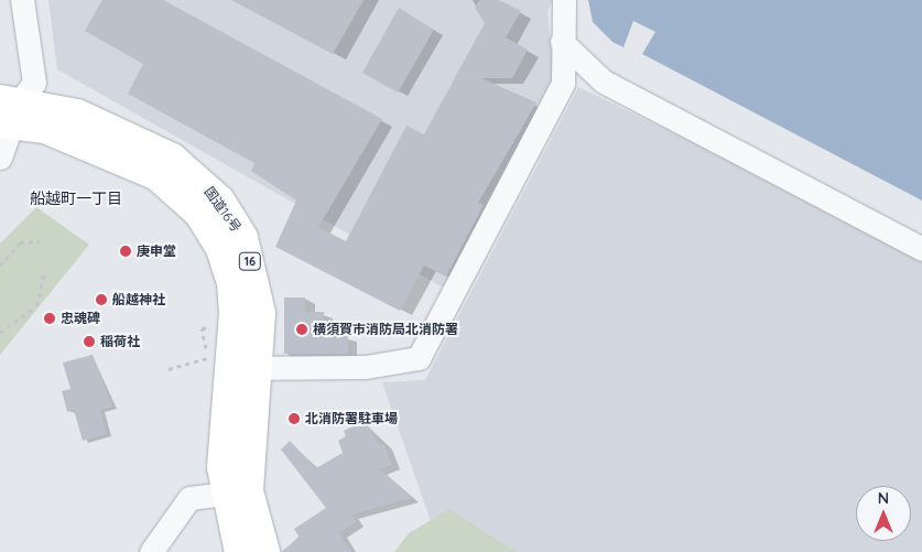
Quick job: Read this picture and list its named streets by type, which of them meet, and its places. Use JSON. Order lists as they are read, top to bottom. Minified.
{"streets":{"highway":["国道16号","16"]},"districts":["船越町一丁目"],"places":["庚申堂","船越神社","忠魂碑","横須賀市消防局北消防署","稲荷社","北消防署駐車場"],"north":"top"}
